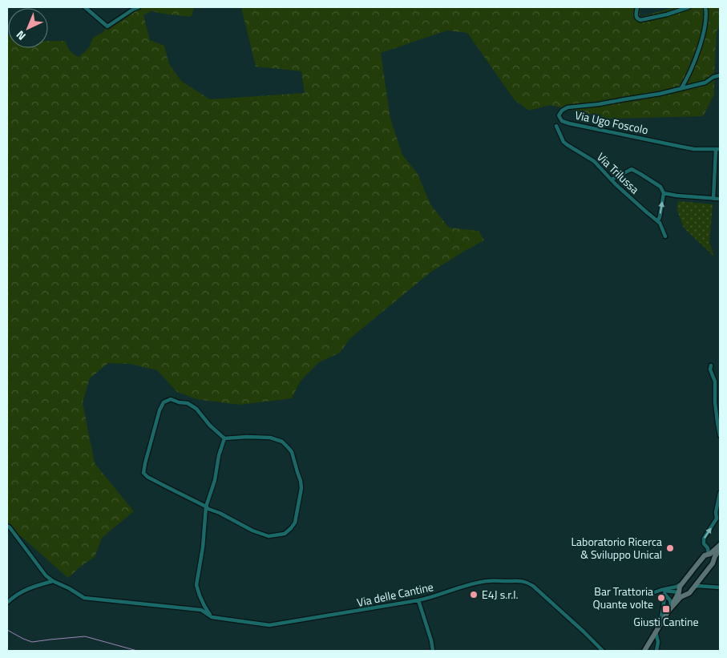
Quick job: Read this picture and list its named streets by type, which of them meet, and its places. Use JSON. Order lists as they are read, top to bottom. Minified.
{"streets":{"street":["Via Ugo Foscolo","Via Trilussa","Via delle Cantine"]},"places":{"other":["Laboratorio Ricerca & Sviluppo Unical","E4J s.r.l.","Bar Trattoria Quante volte"],"transit":["Giusti Cantine"]},"north":"bottom left"}
